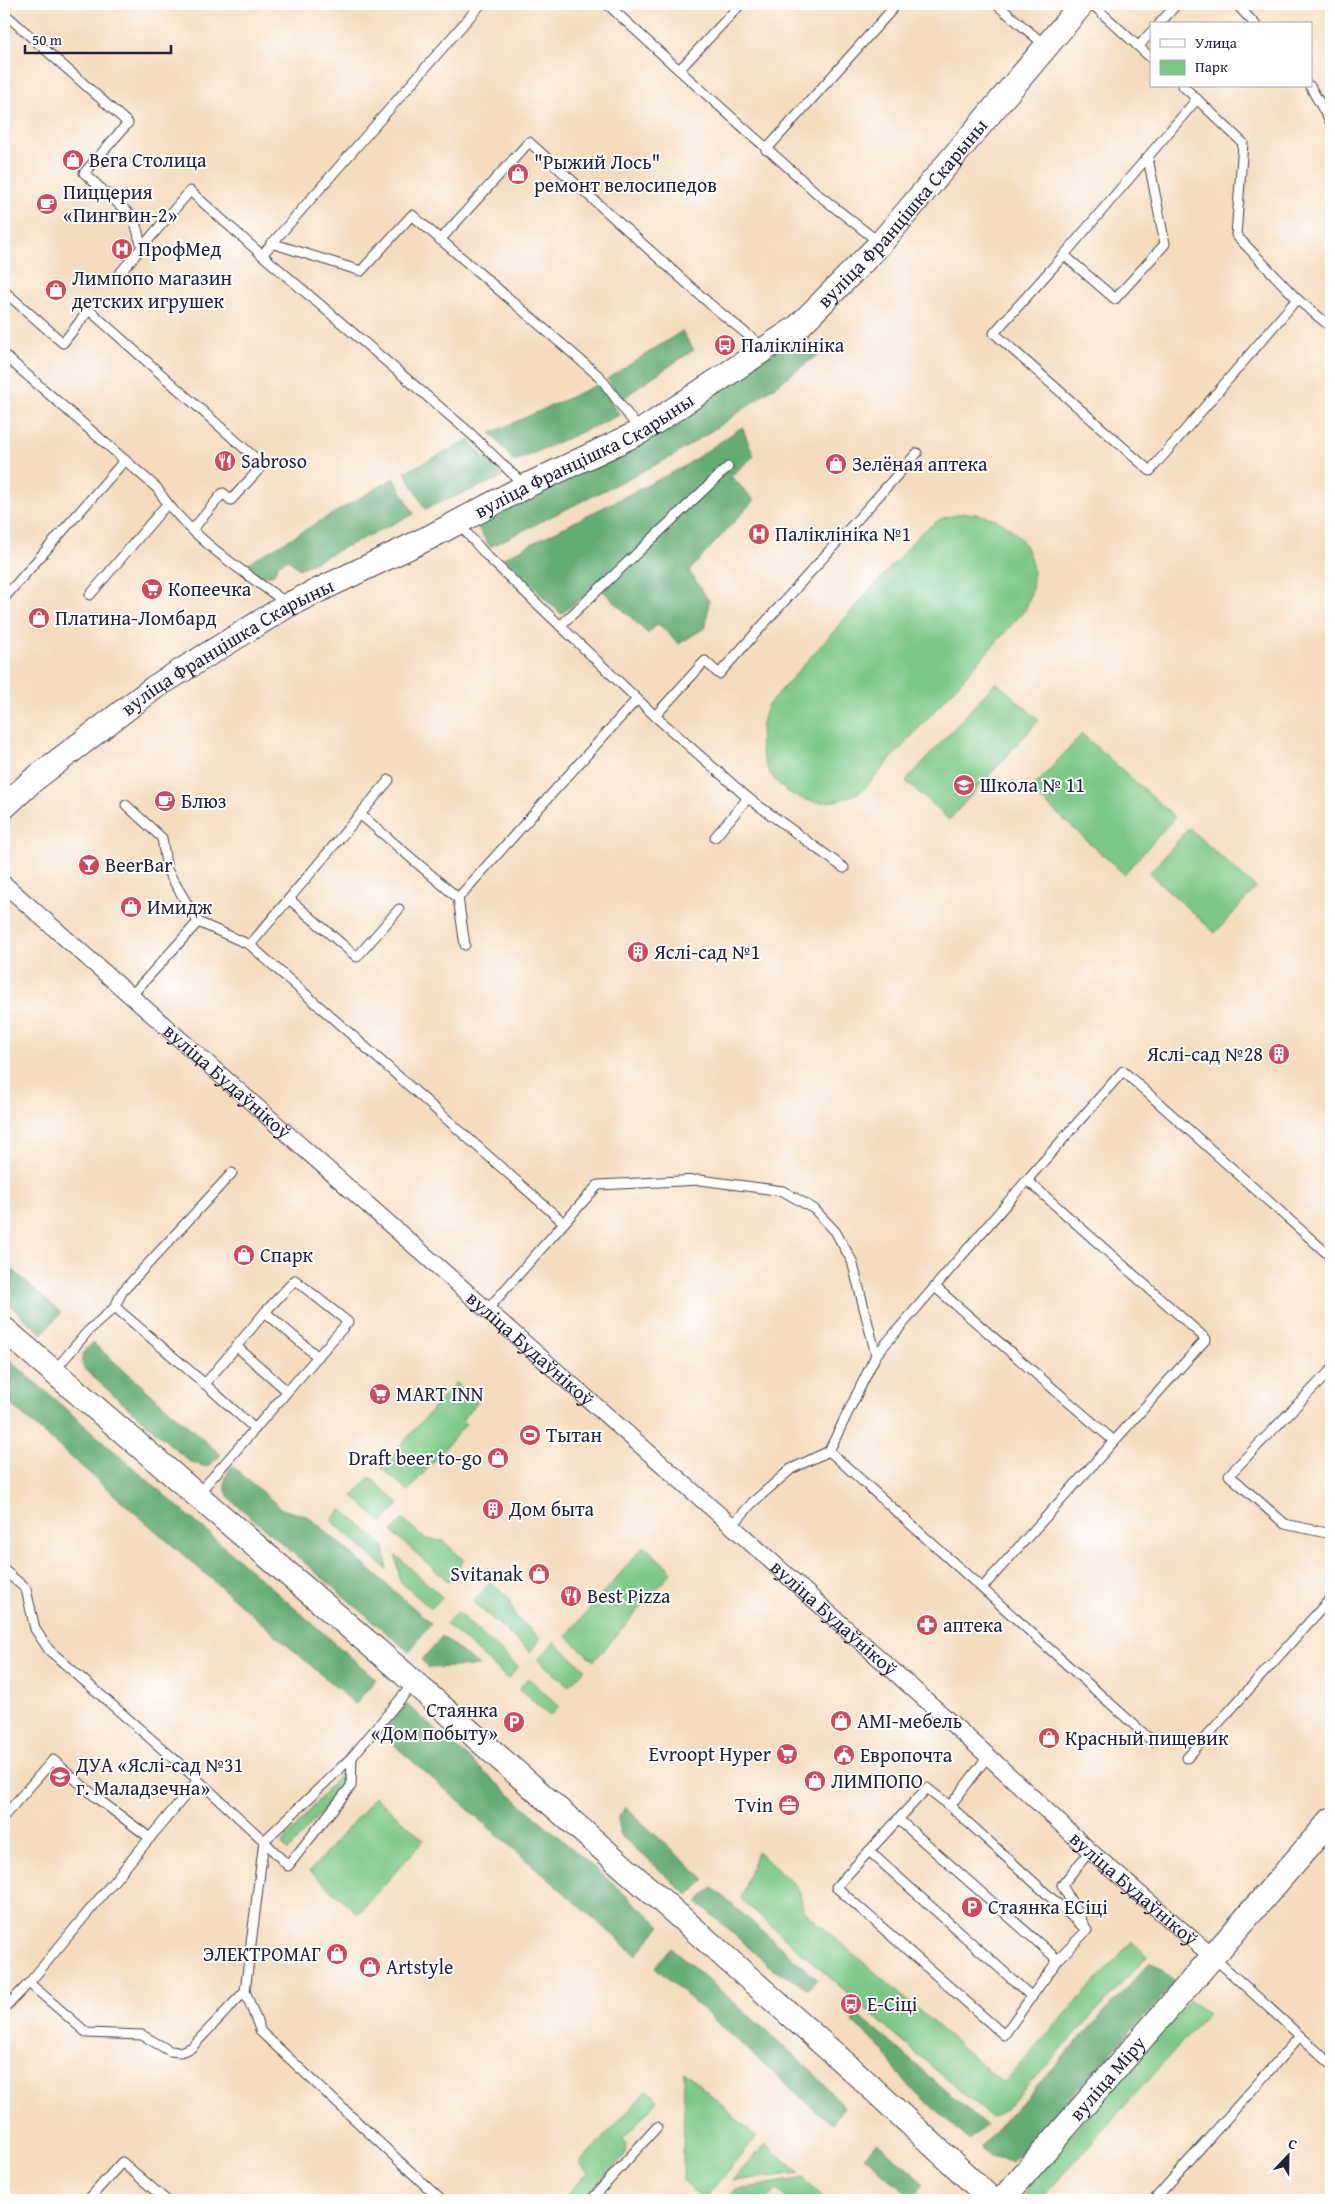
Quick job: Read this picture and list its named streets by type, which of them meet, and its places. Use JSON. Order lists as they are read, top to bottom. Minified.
{"streets":{"main road":["вуліца Францішка Скарыны","вуліца Міру"],"street":["вуліца Будаўнікоў"]},"crossings":[["вуліца Будаўнікоў","вуліца Міру"]],"places":{"shop":["Вега Столица","\"Рыжий Лось\" ремонт велосипедов","Лимпопо магазин детских игрушек","Зелёная аптека","Платина-Ломбард","Имидж","Спарк","Draft beer to-go","Svitanak","AMI-мебель","Красный пищевик","ЛИМПОПО","ЭЛЕКТРОМАГ","Artstyle"],"cafe":["Пиццерия «Пингвин-2»","Блюз"],"hospital":["ПрофМед","Паліклініка №1"],"bus stop":["Паліклініка","Е-Сіці"],"restaurant":["Sabroso","Best Pizza"],"supermarket":["Копеечка","MART INN","Evroopt Hyper"],"school or university":["Школа № 11","ДУА «Яслі-сад №31 г. Маладзечна»"],"bar":["BeerBar"],"building":["Яслі-сад №1","Яслі-сад №28","Дом быта"],"sports":["Тытан"],"pharmacy":["аптека"],"parking":["Стаянка «Дом побыту»","Стаянка ЕСіці"],"public building":["Европочта"],"office":["Tvin"]},"legend":["Улица","Парк"],"scale_bar":"50 m","north":"top"}
